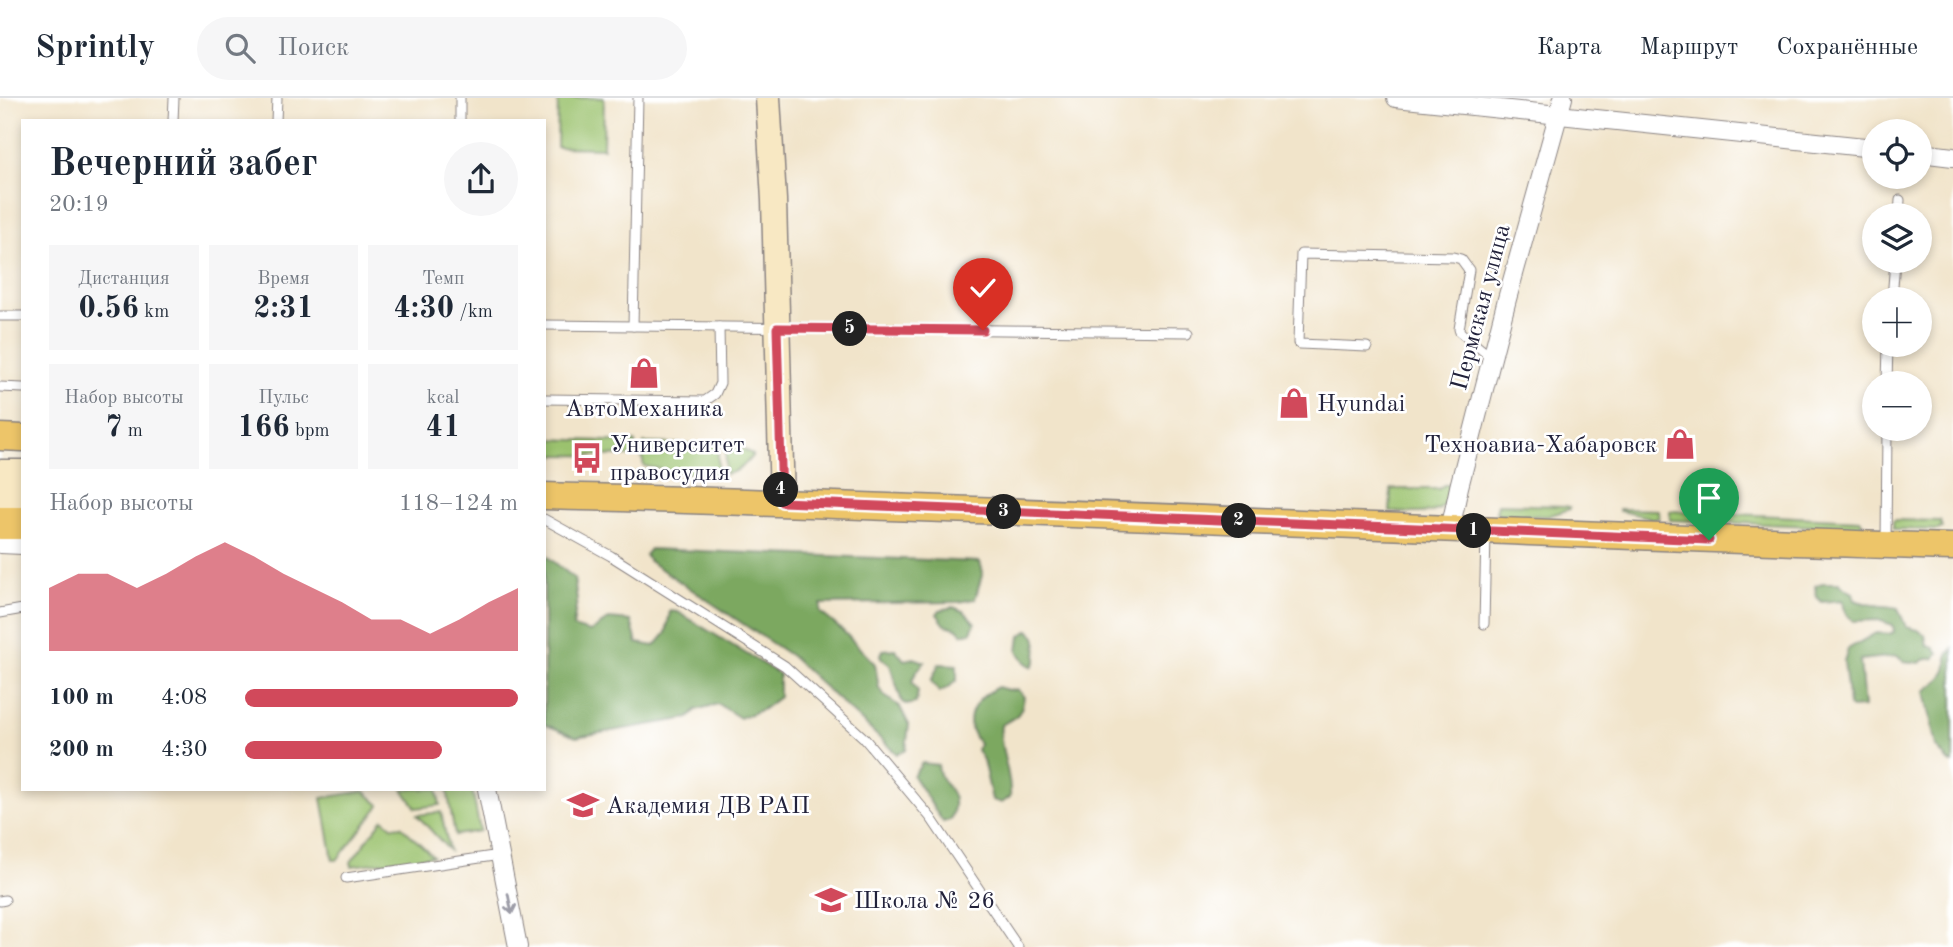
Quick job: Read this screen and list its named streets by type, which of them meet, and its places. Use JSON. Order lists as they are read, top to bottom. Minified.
{"streets":{"street":["Пермская улица"]},"places":{"shop":["АвтоМеханика","Hyundai","Техноавиа-Хабаровск"],"bus stop":["Университет правосудия"],"school or university":["Академия ДВ РАП","Школа № 26"]},"page":{"header":"Sprintly","search":"Поиск","nav":["Карта","Маршрут","Сохранённые"],"map_buttons":["+","−"],"heading":["Вечерний забег","20:19"],"stats":[["Дистанция","0.56 km"],["Время","2:31"],["Темп","4:30 /km"],["Набор высоты","7 m"],["Пульс","166 bpm"],["kcal","41"]],"pins":["5","4","3","2","1"],"chart":["Набор высоты","118–124 m"],"list":[{"name":"100 m","note":"4:08"},{"name":"200 m","note":"4:30"}]}}
